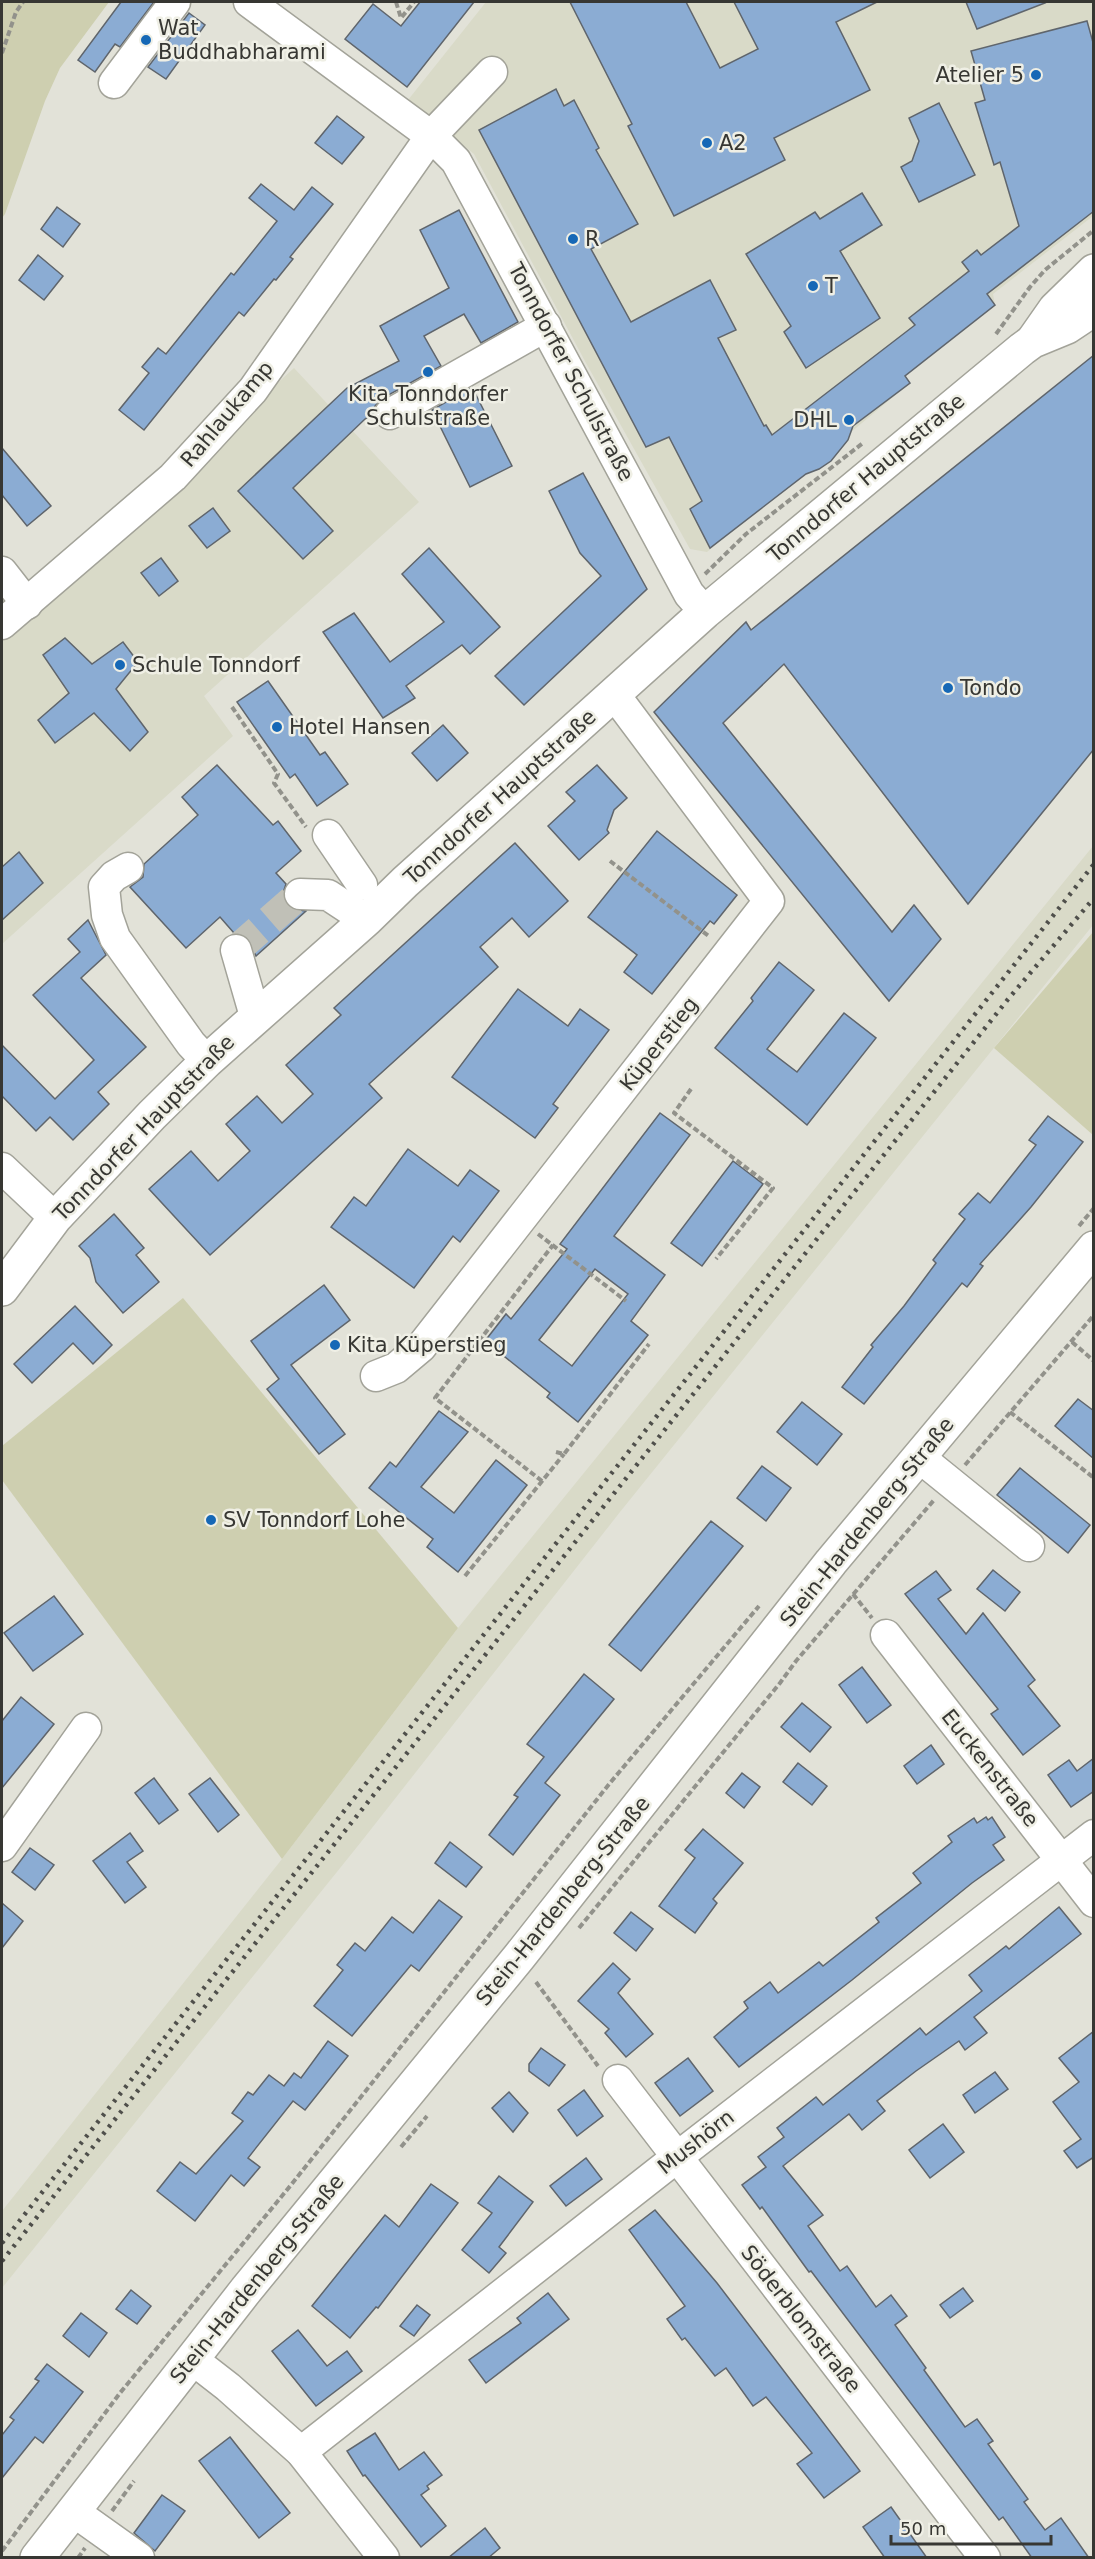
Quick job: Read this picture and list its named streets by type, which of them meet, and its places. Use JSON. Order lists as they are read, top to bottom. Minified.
{"streets":{"main road":["Tonndorfer Hauptstraße","Stein-Hardenberg-Straße"],"street":["Tonndorfer Schulstraße","Rahlaukamp","Küperstieg","Euckenstraße","Mushörn","Söderblomstraße"]},"crossings":[["Tonndorfer Schulstraße","Rahlaukamp"],["Tonndorfer Schulstraße","Tonndorfer Hauptstraße"],["Tonndorfer Hauptstraße","Küperstieg"],["Euckenstraße","Mushörn"],["Mushörn","Söderblomstraße"]],"places":["Wat Buddhabharami","Atelier 5","A2","R","T","Kita Tonndorfer Schulstraße","DHL","Schule Tonndorf","Tondo","Hotel Hansen","Kita Küperstieg","SV Tonndorf Lohe"],"scale_bar":"50 m"}
